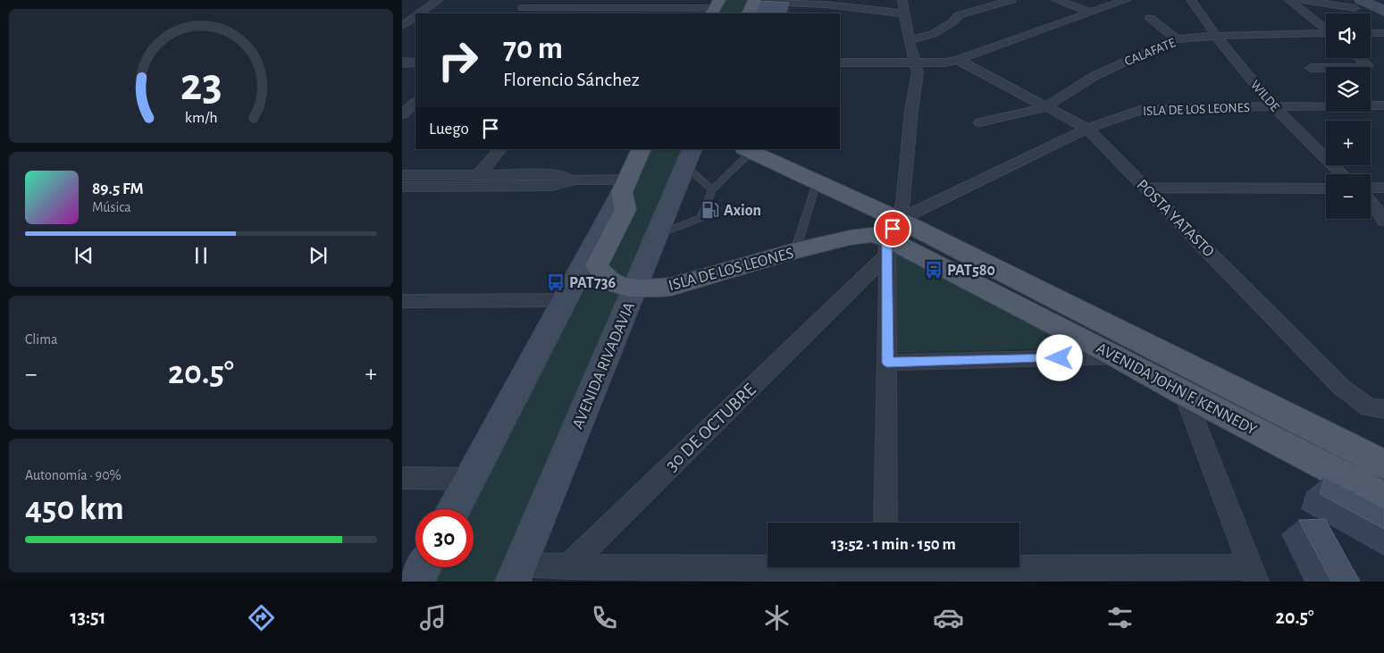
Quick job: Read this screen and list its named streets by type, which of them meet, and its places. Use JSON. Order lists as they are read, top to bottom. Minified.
{"streets":{"main road":["ISLA DE LOS LEONES","AVENIDA RIVADAVIA","AVENIDA JOHN F. KENNEDY"],"street":["CALAFATE","WILDE","POSTA YATASTO","30 DE OCTUBRE"]},"crossings":[["CALAFATE","WILDE"],["CALAFATE","POSTA YATASTO"],["WILDE","ISLA DE LOS LEONES"],["ISLA DE LOS LEONES","POSTA YATASTO"],["ISLA DE LOS LEONES","AVENIDA RIVADAVIA"],["ISLA DE LOS LEONES","AVENIDA JOHN F. KENNEDY"],["ISLA DE LOS LEONES","30 DE OCTUBRE"],["AVENIDA JOHN F. KENNEDY","30 DE OCTUBRE"]],"places":{"fuel station":["Axion"],"bus stop":["PAT580","PAT736"]},"page":{"map_buttons":["+","−"],"turn":["70 m","Florencio Sánchez"],"then":"Luego","song":["89.5 FM","Música"],"tile":["Clima",["Autonomía · 90%","450 km"]],"heat":["−","20.5°","+"],"limit":"30","trip":"13:52 · 1 min · 150 m","tabs":["13:51","20.5°"],"gauge":["23","km/h"]}}
